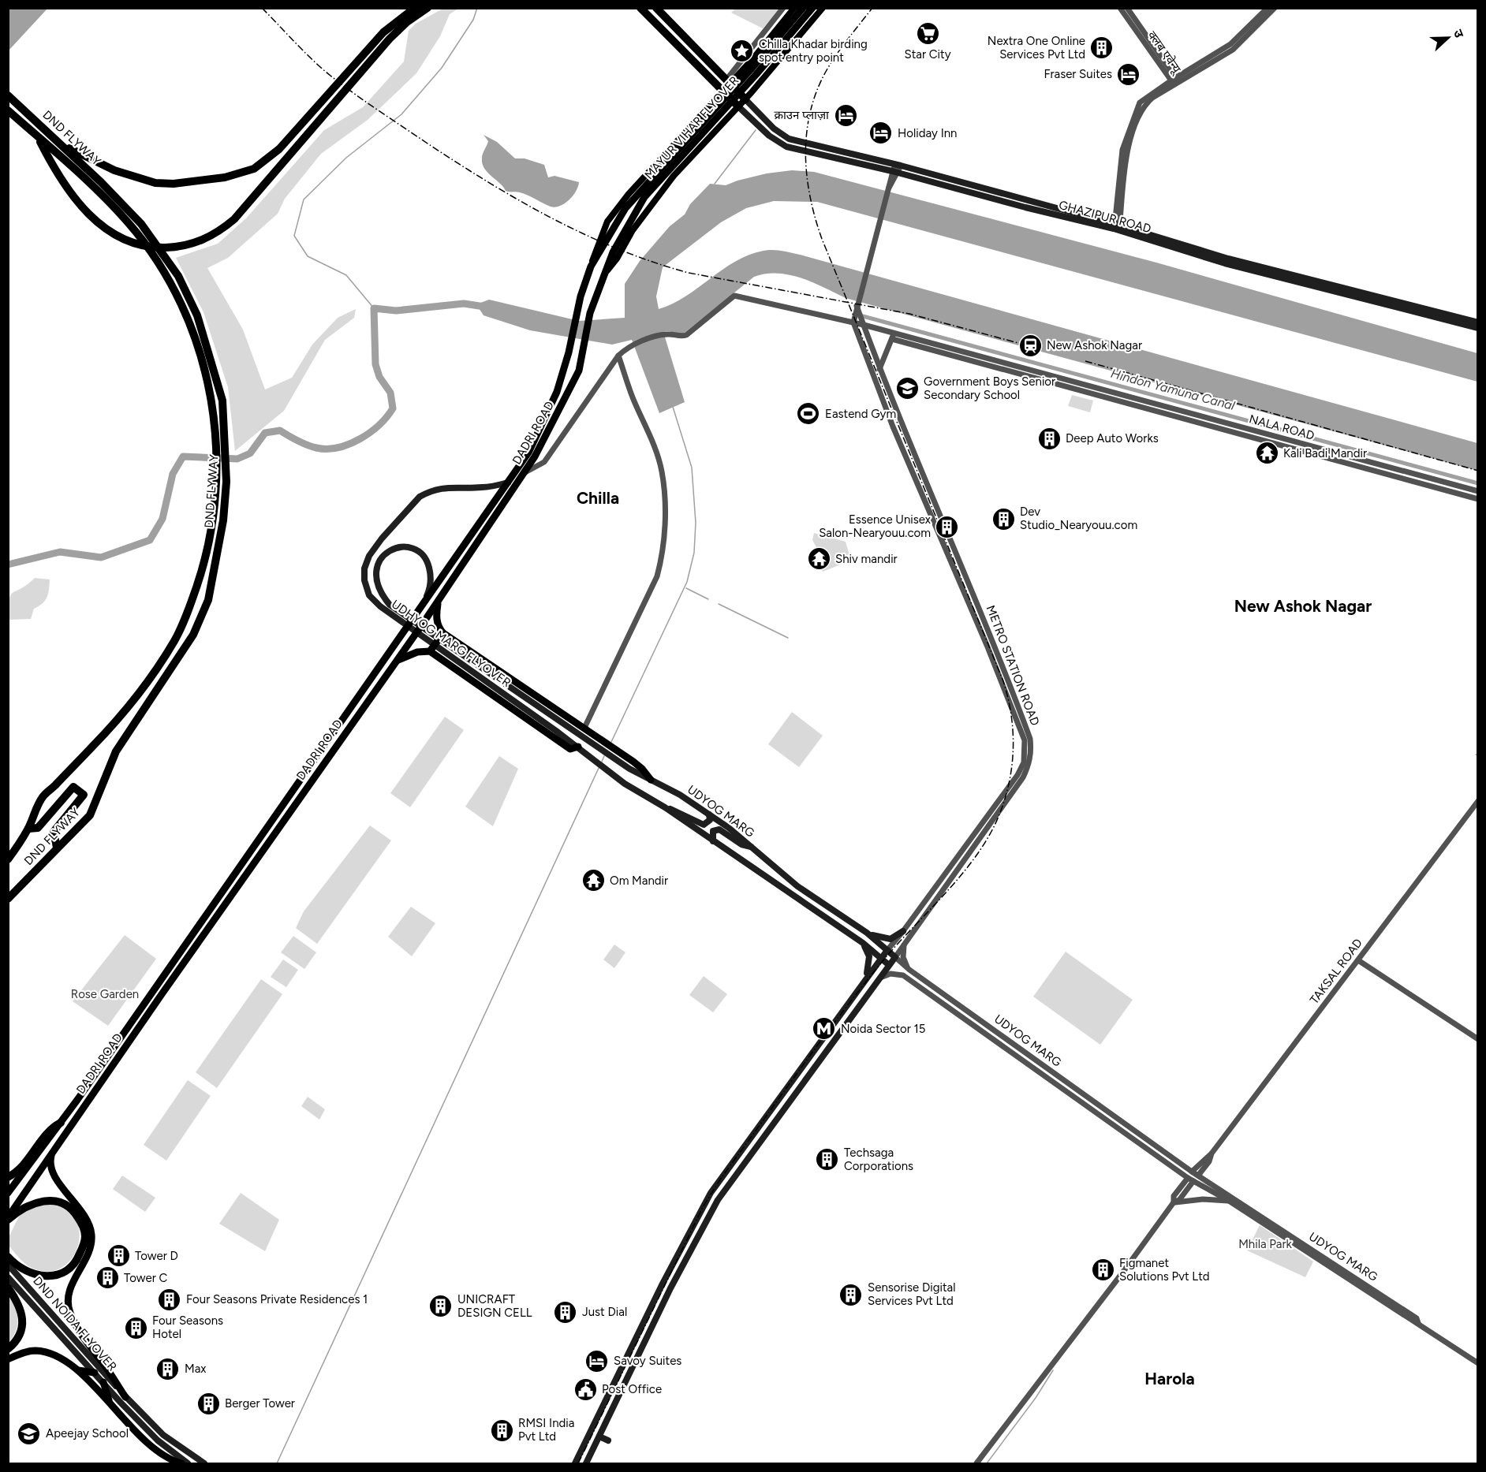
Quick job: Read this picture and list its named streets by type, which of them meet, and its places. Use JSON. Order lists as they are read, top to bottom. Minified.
{"streets":{"highway":["MAYUR VIHAR FLYOVER","DND FLYWAY","DADRI ROAD"],"main road":["GHAZIPUR ROAD","UDHYOG MARG FLYOVER","UDYOG MARG","DND NOIDA FLYOVER"],"street":["क्लब एवेन्यू","NALA ROAD","METRO STATION ROAD","TAKSAL ROAD"]},"crossings":[["MAYUR VIHAR FLYOVER","DADRI ROAD"],["NALA ROAD","METRO STATION ROAD"],["DADRI ROAD","UDHYOG MARG FLYOVER"],["UDHYOG MARG FLYOVER","UDYOG MARG"],["METRO STATION ROAD","UDYOG MARG"],["UDYOG MARG","TAKSAL ROAD"]],"districts":["Chilla","New Ashok Nagar","Harola"],"water":["Hindon Yamuna Canal"],"parks":["Rose Garden","Mhila Park"],"places":{"supermarket":["Star City"],"building":["Nextra One Online Services Pvt Ltd","Deep Auto Works","Dev Studio_Nearyouu.com","Essence Unisex Salon-Nearyouu.com","Techsaga Corporations","Tower D","Figmanet Solutions Pvt Ltd","Tower C","Sensorise Digital Services Pvt Ltd","Four Seasons Private Residences 1","UNICRAFT DESIGN CELL","Just Dial","Four Seasons Hotel","Max","Berger Tower","RMSI India Pvt Ltd"],"place":["Chilla Khadar birding spot entry point"],"hotel":["Fraser Suites","क्राउन प्लाज़ा","Holiday Inn","Savoy Suites"],"station":["New Ashok Nagar"],"school or university":["Government Boys Senior Secondary School","Apeejay School"],"sports":["Eastend Gym"],"temple":["Kali Badi Mandir","Shiv mandir","Om Mandir"],"metro station":["Noida Sector 15"],"public building":["Post Office"]},"north":"right"}
